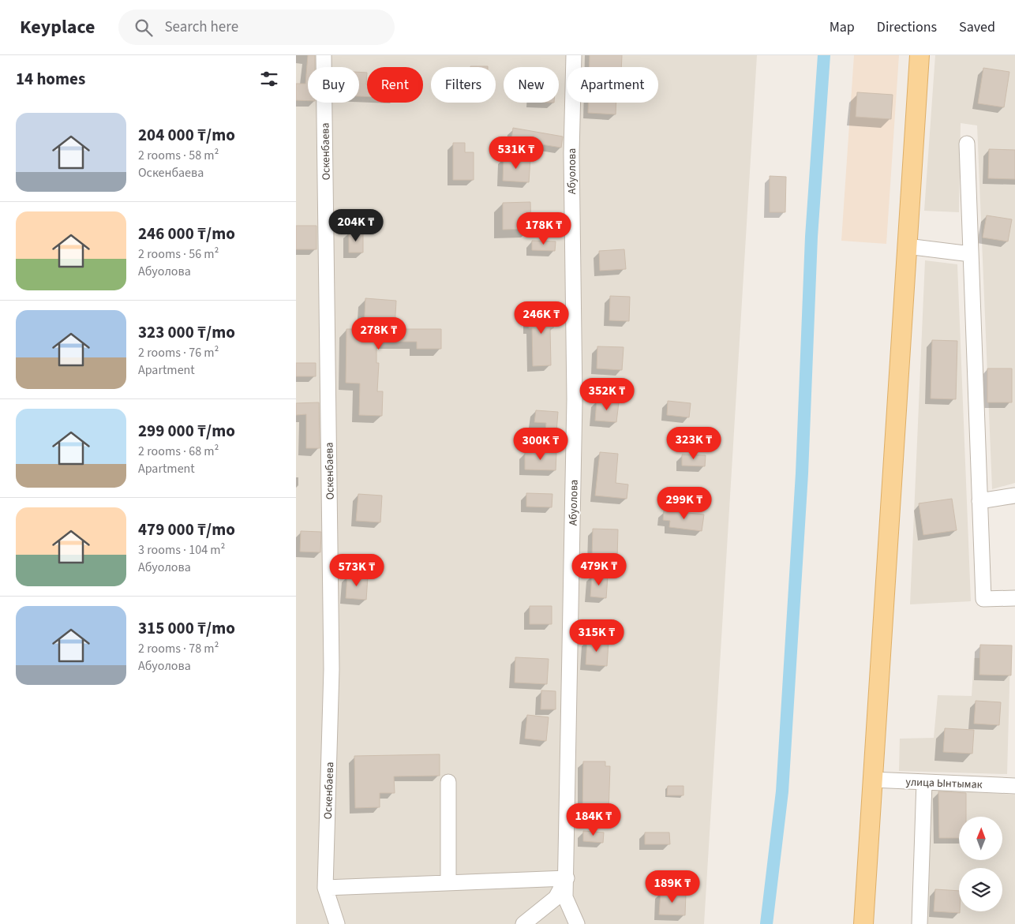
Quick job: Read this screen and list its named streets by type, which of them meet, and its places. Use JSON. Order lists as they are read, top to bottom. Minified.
{"streets":{"street":["Оскенбаева","Абуолова","улица Ынтымак"]},"north":"top","page":{"header":"Keyplace","search":"Search here","nav":["Map","Directions","Saved"],"heading":"14 homes","chip":["Buy","Rent","Filters","New","Apartment"],"list":[{"name":"204 000 ₸/mo","note":"2 rooms · 58 m² · Оскенбаева"},{"name":"246 000 ₸/mo","note":"2 rooms · 56 m² · Абуолова"},{"name":"323 000 ₸/mo","note":"2 rooms · 76 m² · Apartment"},{"name":"299 000 ₸/mo","note":"2 rooms · 68 m² · Apartment"},{"name":"479 000 ₸/mo","note":"3 rooms · 104 m² · Абуолова"},{"name":"315 000 ₸/mo","note":"2 rooms · 78 m² · Абуолова"}],"price":["531K ₸","204K ₸","178K ₸","246K ₸","278K ₸","352K ₸","323K ₸","300K ₸","299K ₸","479K ₸","573K ₸","315K ₸","184K ₸","189K ₸"]}}
